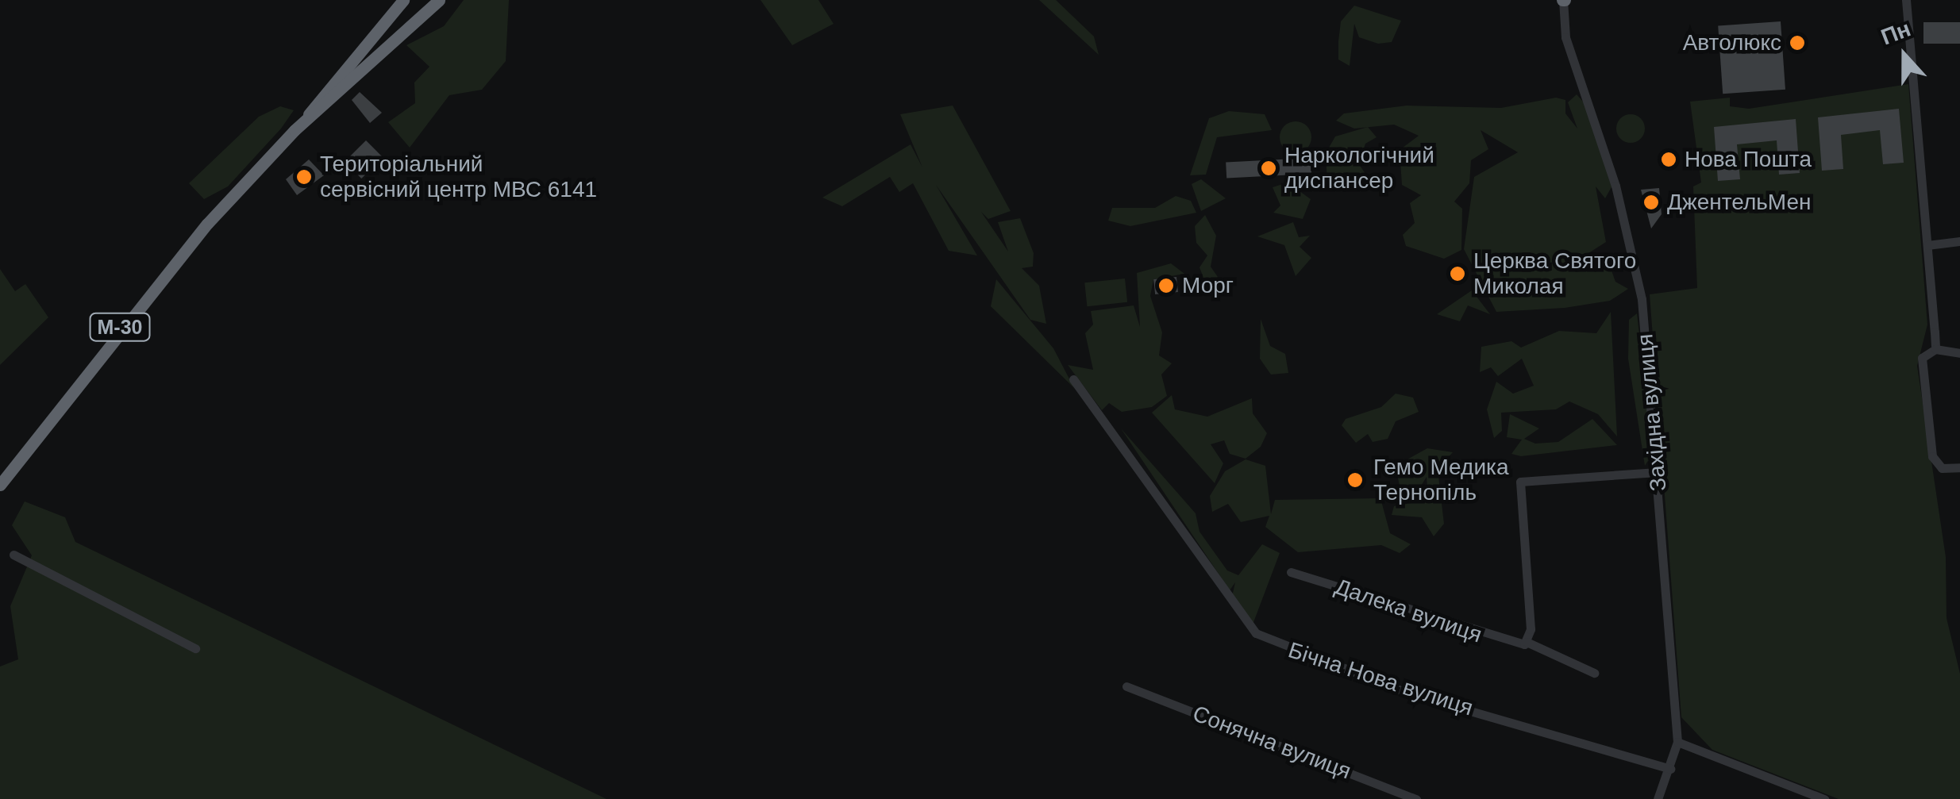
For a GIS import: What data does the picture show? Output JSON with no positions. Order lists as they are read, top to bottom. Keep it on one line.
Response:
{"streets":{"highway":["М-30"],"street":["Західна вулиця","Далека вулиця","Бічна Нова вулиця","Сонячна вулиця"]},"crossings":[["Західна вулиця","Бічна Нова вулиця"]],"places":["Автолюкс","Нова Пошта","Наркологічний диспансер","Територіальний сервісний центр МВС 6141","ДжентельМен","Церква Святого Миколая","Морг","Гемо Медика Тернопіль"],"north":"top"}
